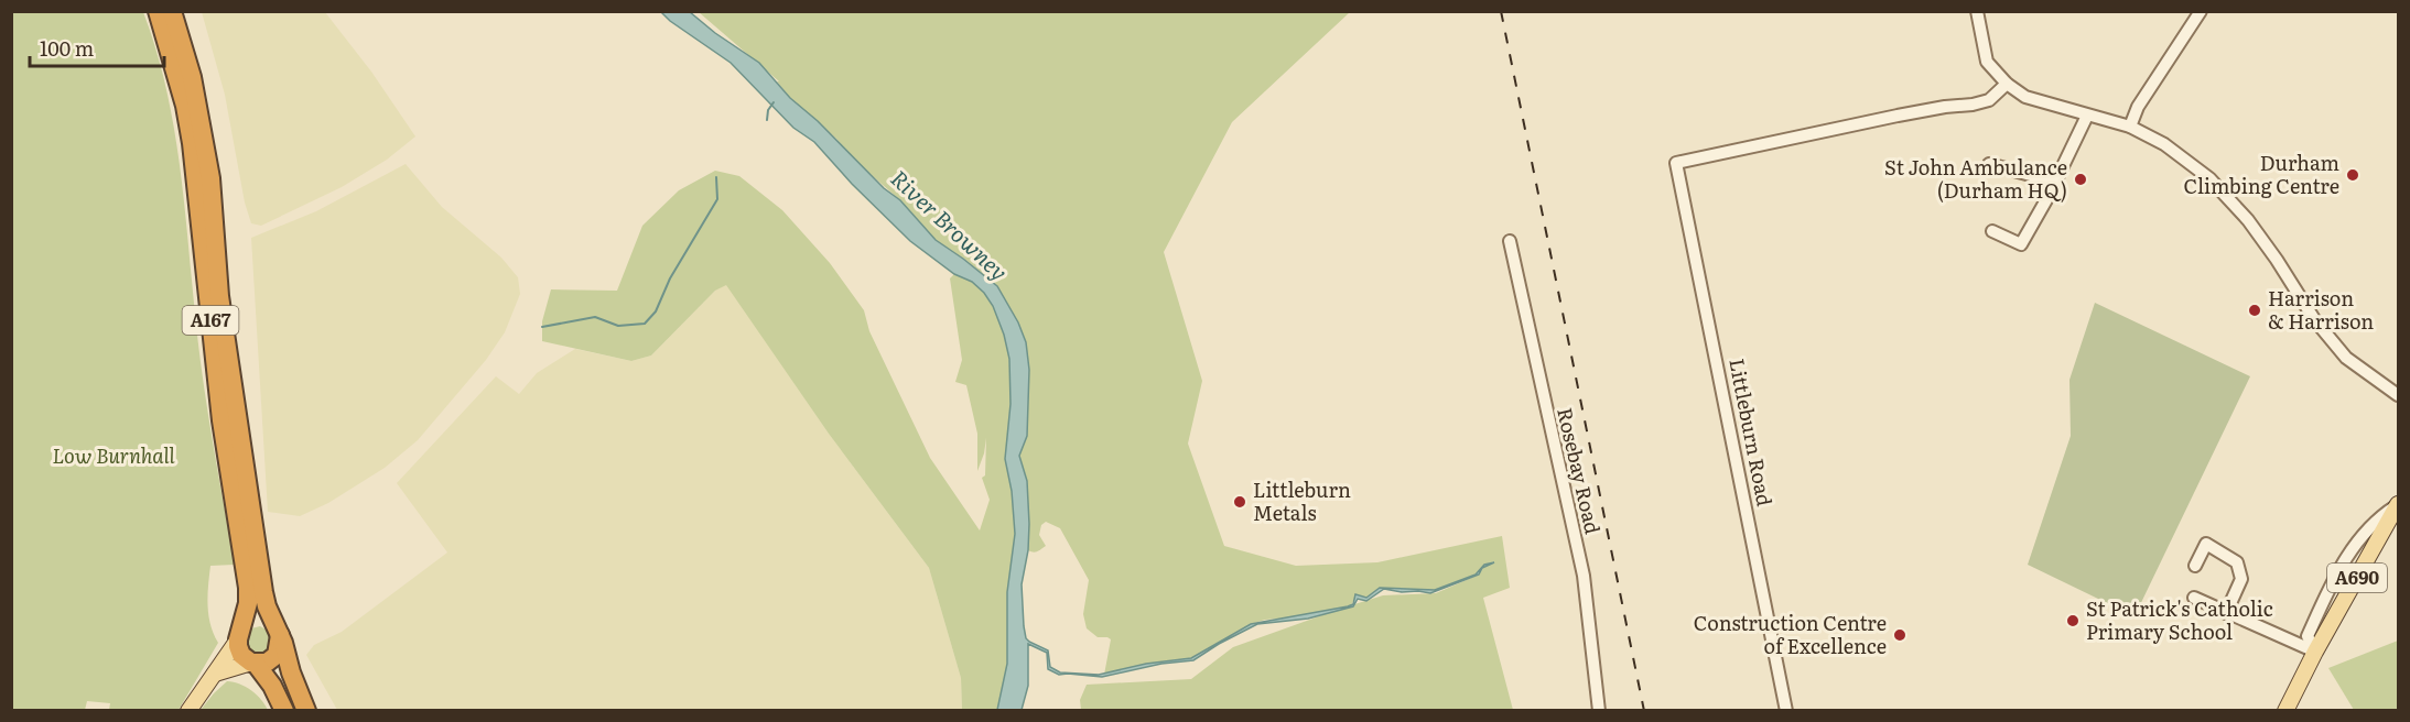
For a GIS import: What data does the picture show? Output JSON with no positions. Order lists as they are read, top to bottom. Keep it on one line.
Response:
{"streets":{"highway":["A167"],"main road":["A690"],"street":["Littleburn Road","Rosebay Road"]},"water":["River Browney"],"parks":["Low Burnhall"],"places":["Durham Climbing Centre","St John Ambulance (Durham HQ)","Harrison & Harrison","Littleburn Metals","St Patrick's Catholic Primary School","Construction Centre of Excellence"],"scale_bar":"100 m"}
